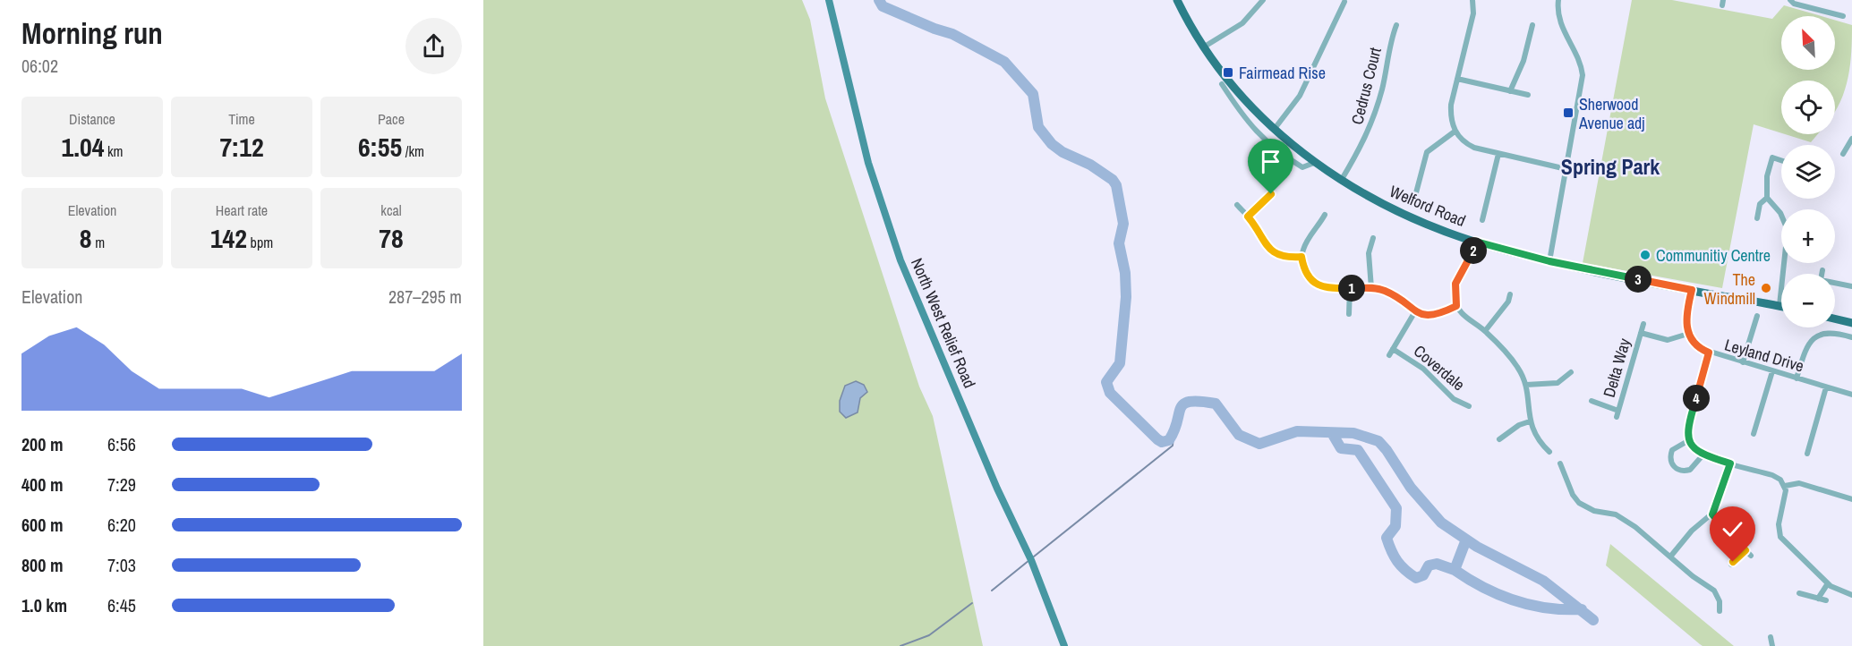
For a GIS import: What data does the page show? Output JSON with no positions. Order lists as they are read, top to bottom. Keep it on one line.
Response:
{"streets":{"main road":["Welford Road"],"street":["Cedrus Court","North West Relief Road","Leyland Drive","Coverdale","Delta Way"]},"crossings":[["Cedrus Court","Welford Road"],["Leyland Drive","Delta Way"]],"districts":["Spring Park"],"places":{"transit":["Fairmead Rise","Sherwood Avenue adj"],"other":["Communitiy Centre","The Windmill"]},"north":"top left","page":{"heading":["Morning run","06:02"],"map_buttons":["+","−"],"stats":[["Distance","1.04 km"],["Time","7:12"],["Pace","6:55 /km"],["Elevation","8 m"],["Heart rate","142 bpm"],["kcal","78"]],"pins":["2","3","1","4"],"chart":["Elevation","287–295 m"],"list":[{"name":"200 m","note":"6:56"},{"name":"400 m","note":"7:29"},{"name":"600 m","note":"6:20"},{"name":"800 m","note":"7:03"},{"name":"1.0 km","note":"6:45"}]}}
